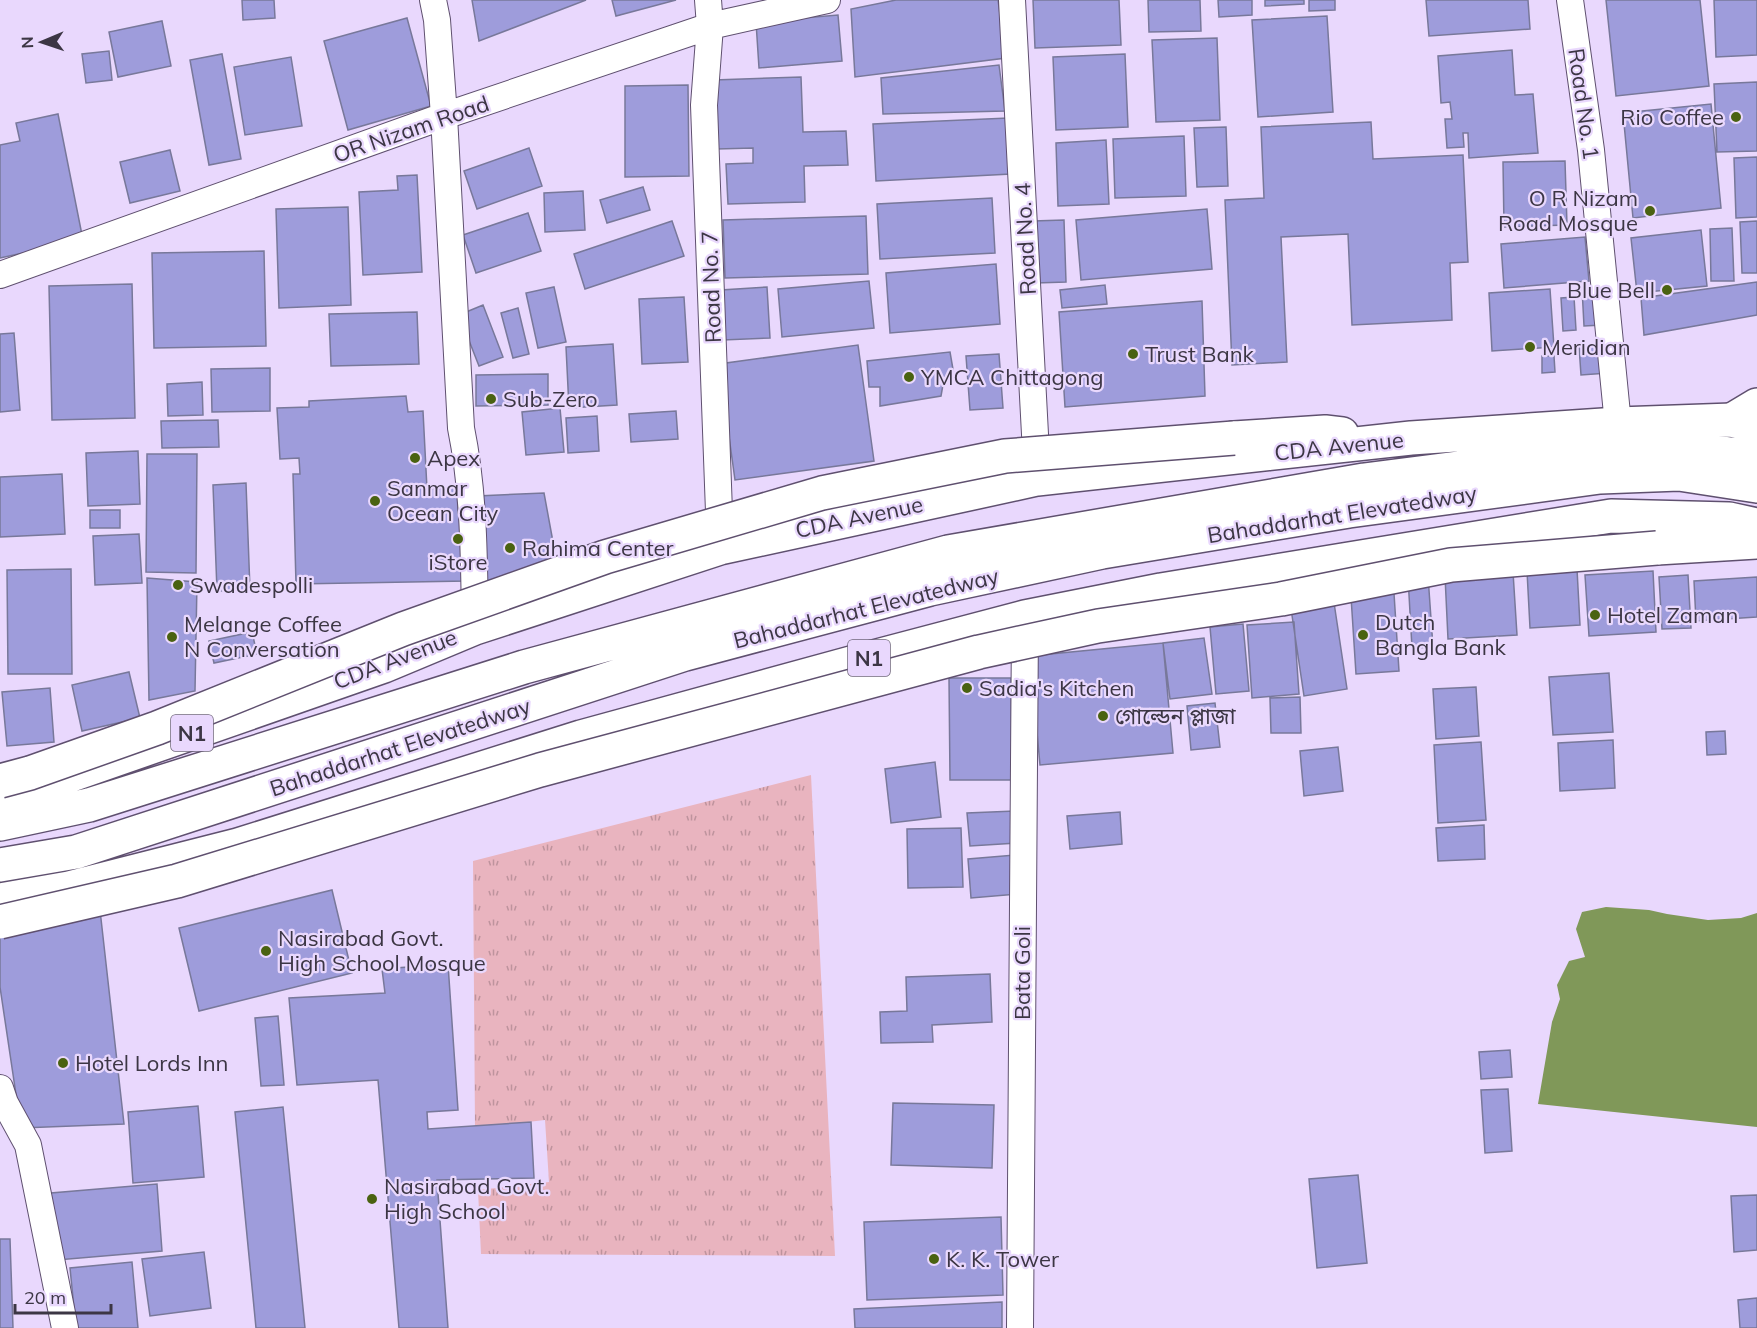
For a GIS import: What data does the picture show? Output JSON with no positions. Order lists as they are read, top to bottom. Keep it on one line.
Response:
{"streets":{"main road":["CDA Avenue","Bahaddarhat Elevatedway","N1"],"street":["Road No. 1","OR Nizam Road","Road No. 4","Road No. 7","Bata Goli"]},"crossings":[["Road No. 1","CDA Avenue"],["OR Nizam Road","Road No. 7"],["Road No. 4","CDA Avenue"],["Road No. 7","CDA Avenue"],["CDA Avenue","Bahaddarhat Elevatedway"],["N1","Bata Goli"]],"places":["Rio Coffee","O R Nizam Road Mosque","Blue Bell","Meridian","Trust Bank","YMCA Chittagong","Sub-Zero","Apex","Sanmar Ocean City","iStore","Rahima Center","Swadespolli","Hotel Zaman","Dutch Bangla Bank","Melange Coffee N Conversation","Sadia's Kitchen","গোল্ডেন প্লাজা","Nasirabad Govt. High School Mosque","Hotel Lords Inn","Nasirabad Govt. High School","K. K. Tower"],"scale_bar":"20 m","north":"left"}
